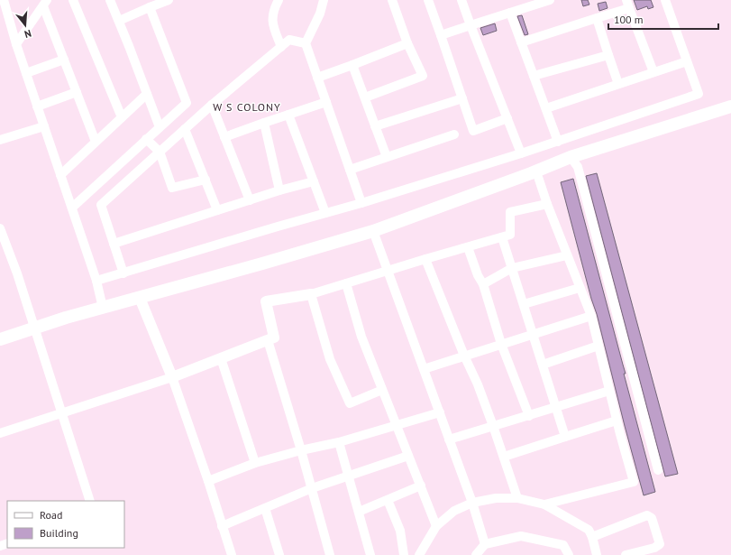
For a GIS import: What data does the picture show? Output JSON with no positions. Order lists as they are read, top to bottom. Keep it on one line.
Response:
{"districts":["W S COLONY"],"legend":["Road","Building"],"scale_bar":"100 m","north":"bottom"}
